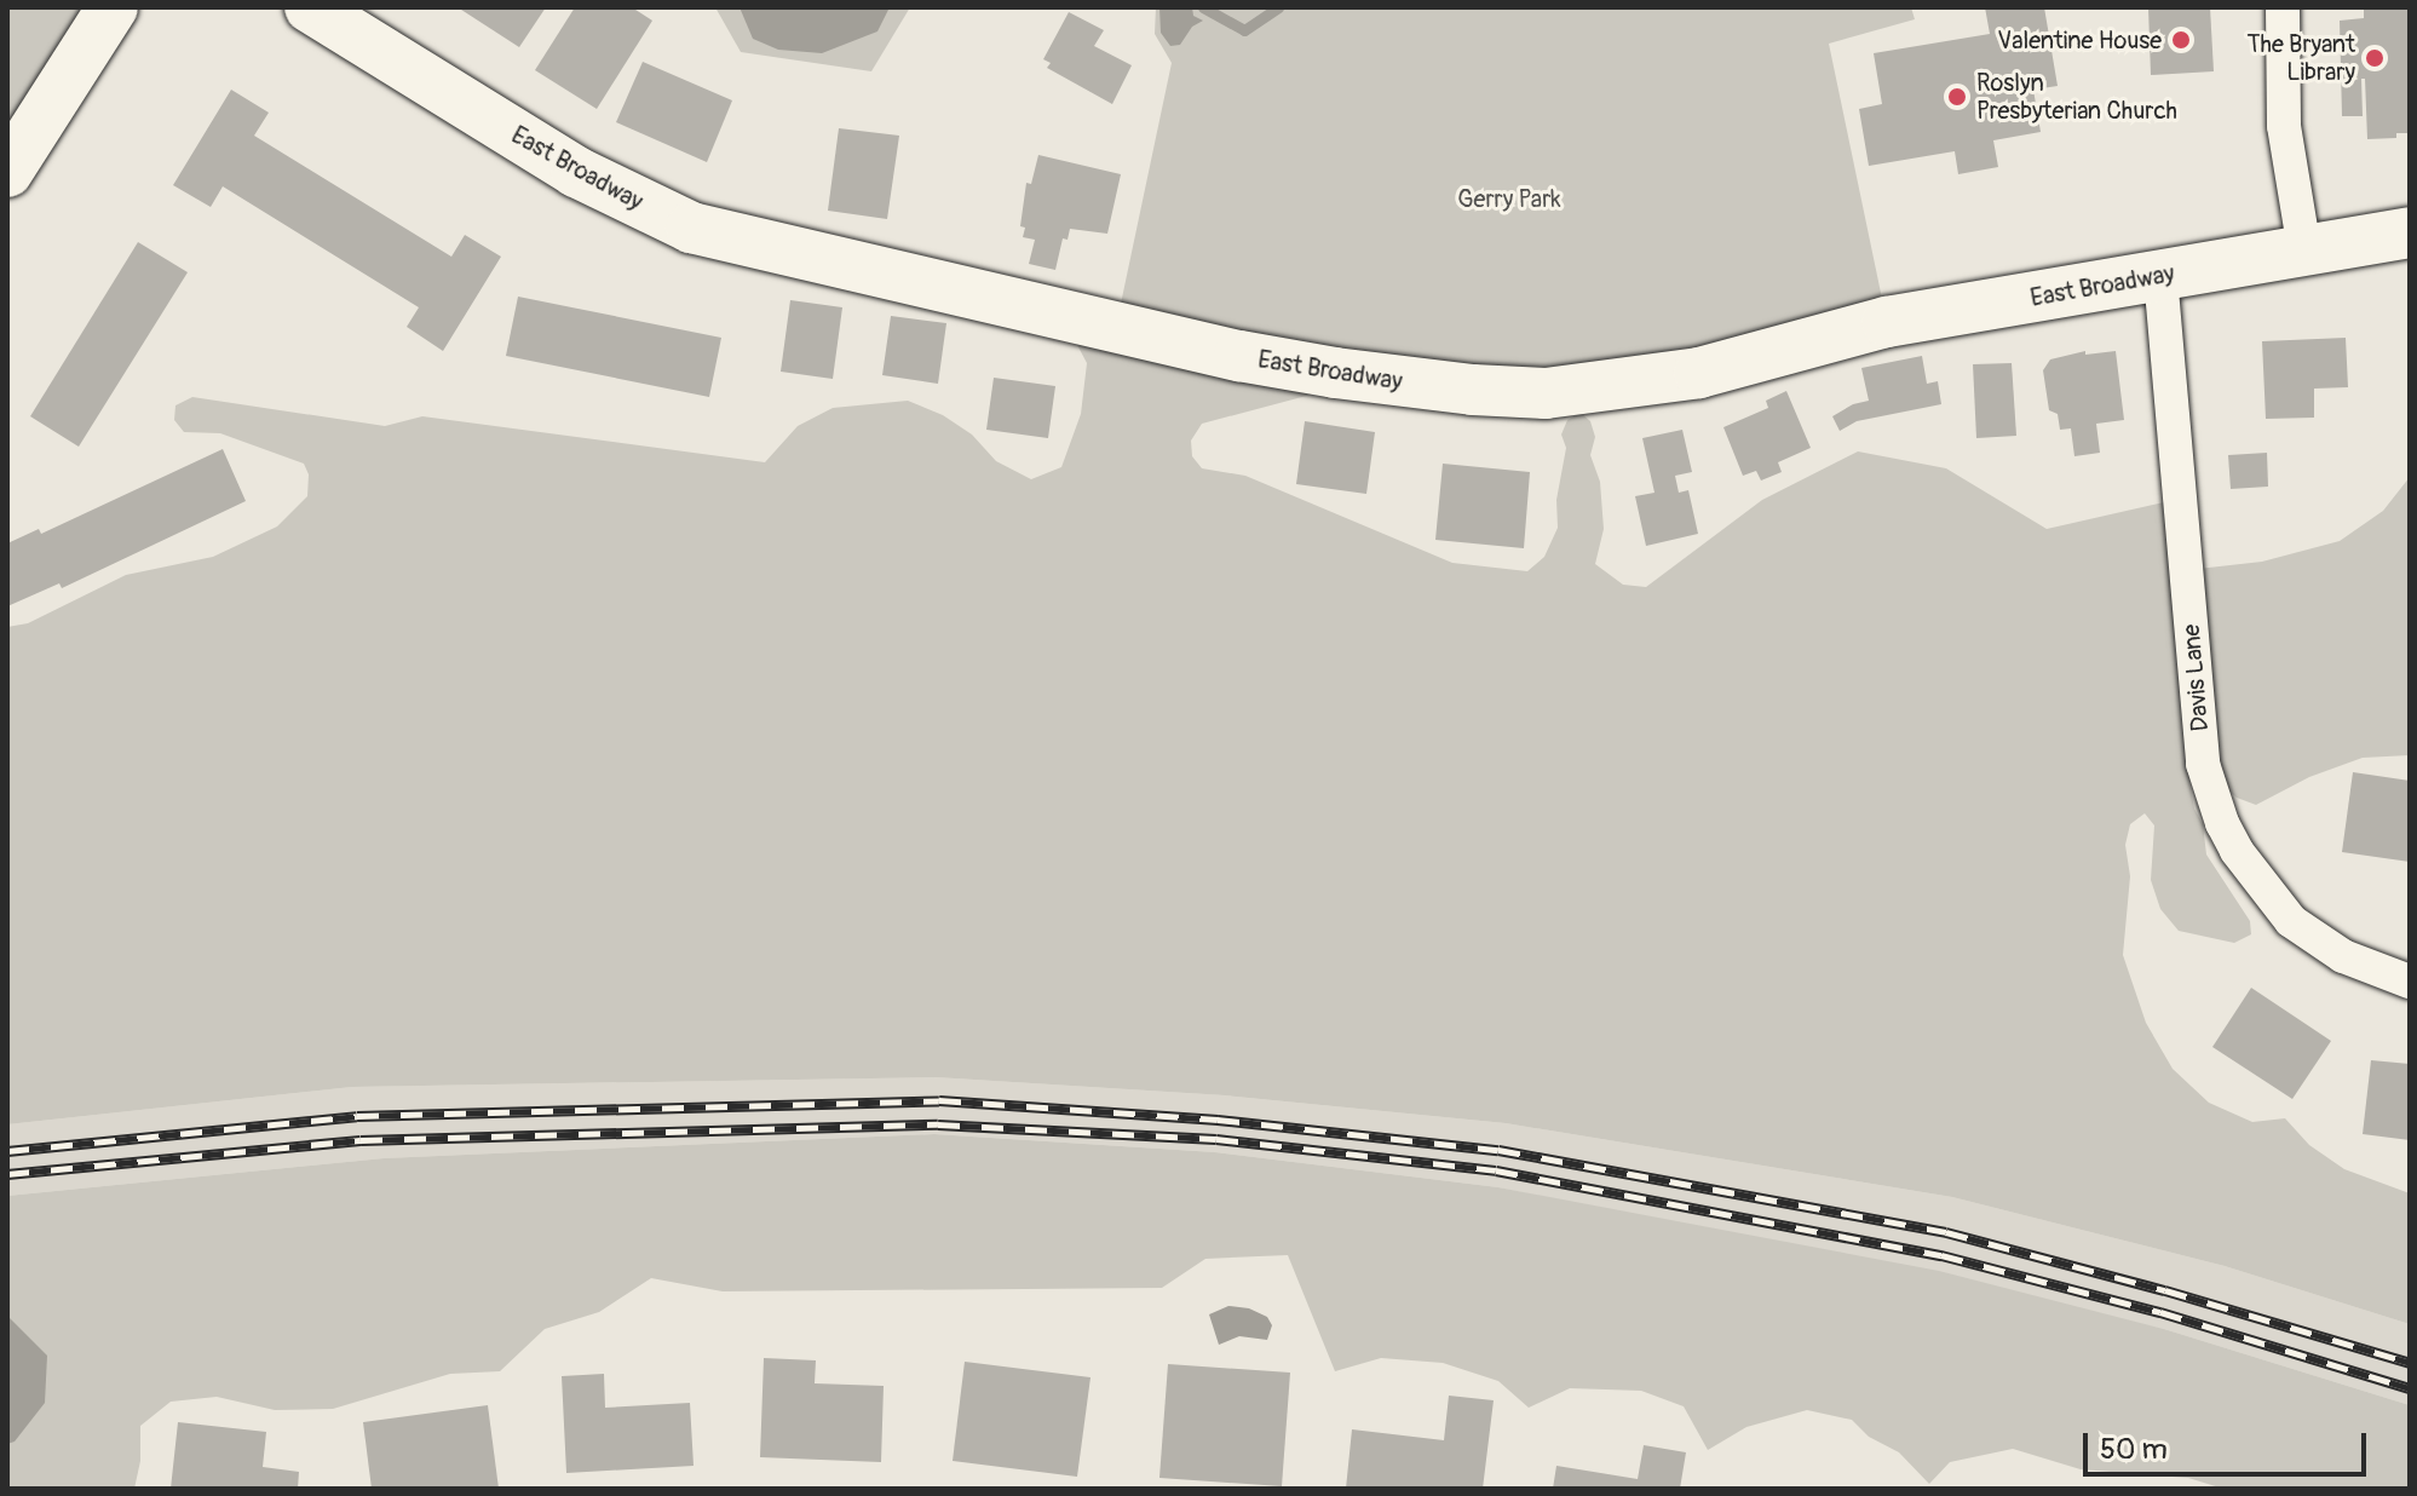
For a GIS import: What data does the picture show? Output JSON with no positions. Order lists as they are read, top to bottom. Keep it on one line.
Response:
{"streets":{"main road":["East Broadway"],"street":["Davis Lane"]},"crossings":[["East Broadway","Davis Lane"]],"parks":["Gerry Park"],"places":["Valentine House","The Bryant Library","Roslyn Presbyterian Church"],"scale_bar":"50 m"}
